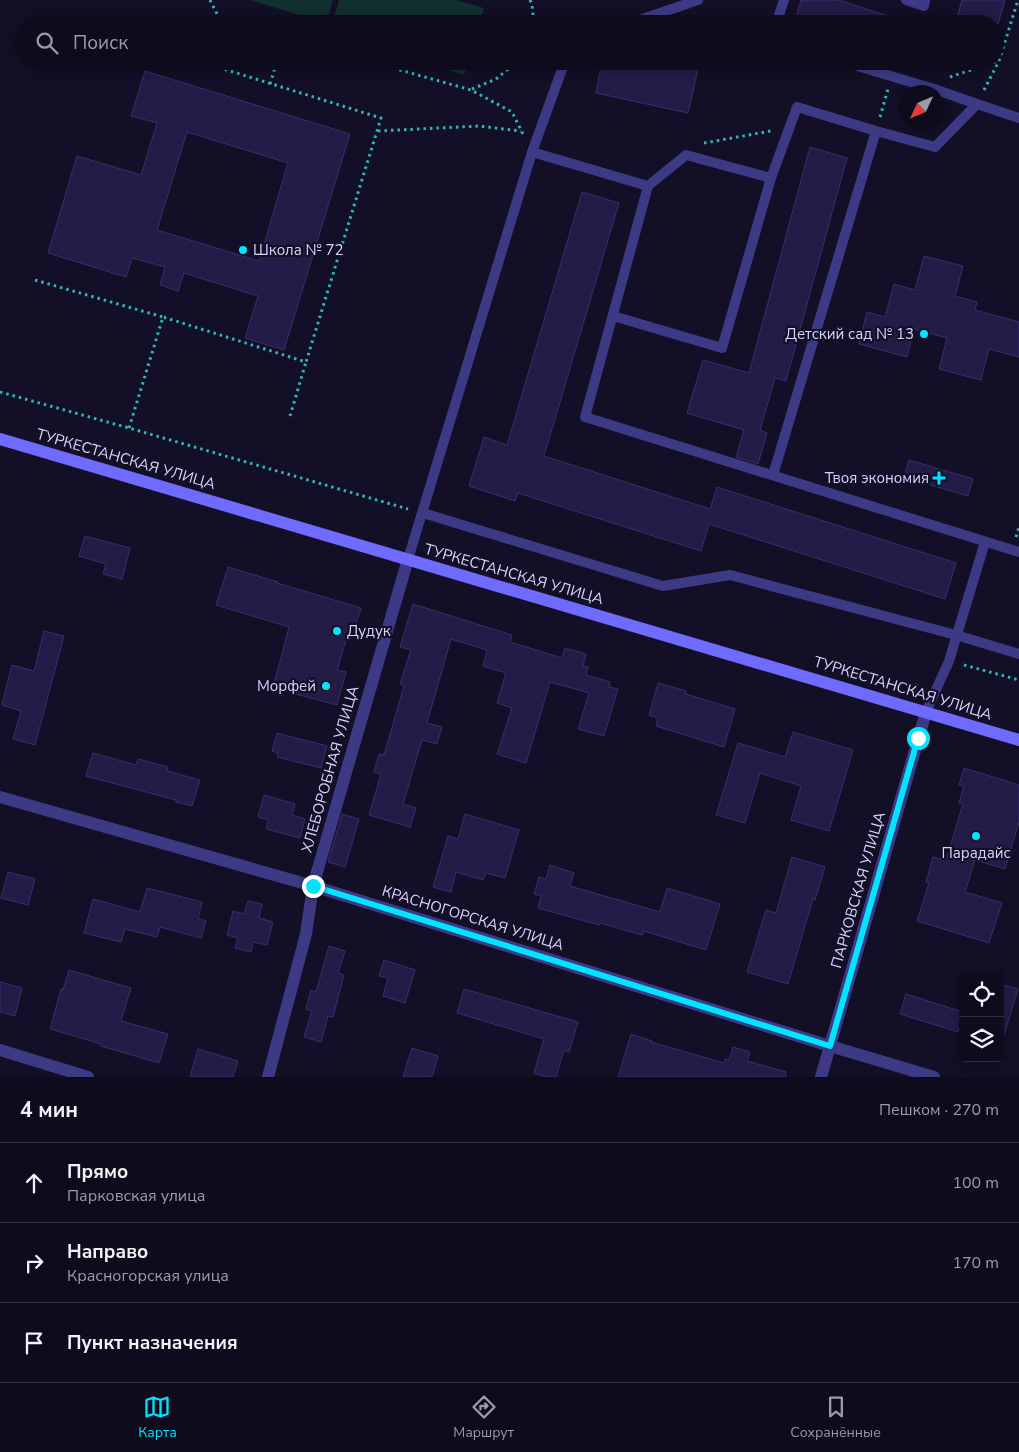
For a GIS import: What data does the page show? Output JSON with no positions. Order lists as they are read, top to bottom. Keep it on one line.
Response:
{"streets":{"main road":["ТУРКЕСТАНСКАЯ УЛИЦА"],"street":["ХЛЕБОРОБНАЯ УЛИЦА","ПАРКОВСКАЯ УЛИЦА","КРАСНОГОРСКАЯ УЛИЦА"]},"crossings":[["ТУРКЕСТАНСКАЯ УЛИЦА","ХЛЕБОРОБНАЯ УЛИЦА"],["ТУРКЕСТАНСКАЯ УЛИЦА","ПАРКОВСКАЯ УЛИЦА"],["ХЛЕБОРОБНАЯ УЛИЦА","КРАСНОГОРСКАЯ УЛИЦА"],["ПАРКОВСКАЯ УЛИЦА","КРАСНОГОРСКАЯ УЛИЦА"]],"places":{"other":["Школа № 72","Детский сад № 13","Дудук","Морфей","Парадайс"],"health":["Твоя экономия"]},"north":"bottom left","page":{"search":"Поиск","heading":["4 мин","Пешком · 270 m"],"list":[["Прямо","Парковская улица","100 m"],["Направо","Красногорская улица","170 m"],"Пункт назначения"],"nav":["Карта","Маршрут","Сохранённые"]}}
